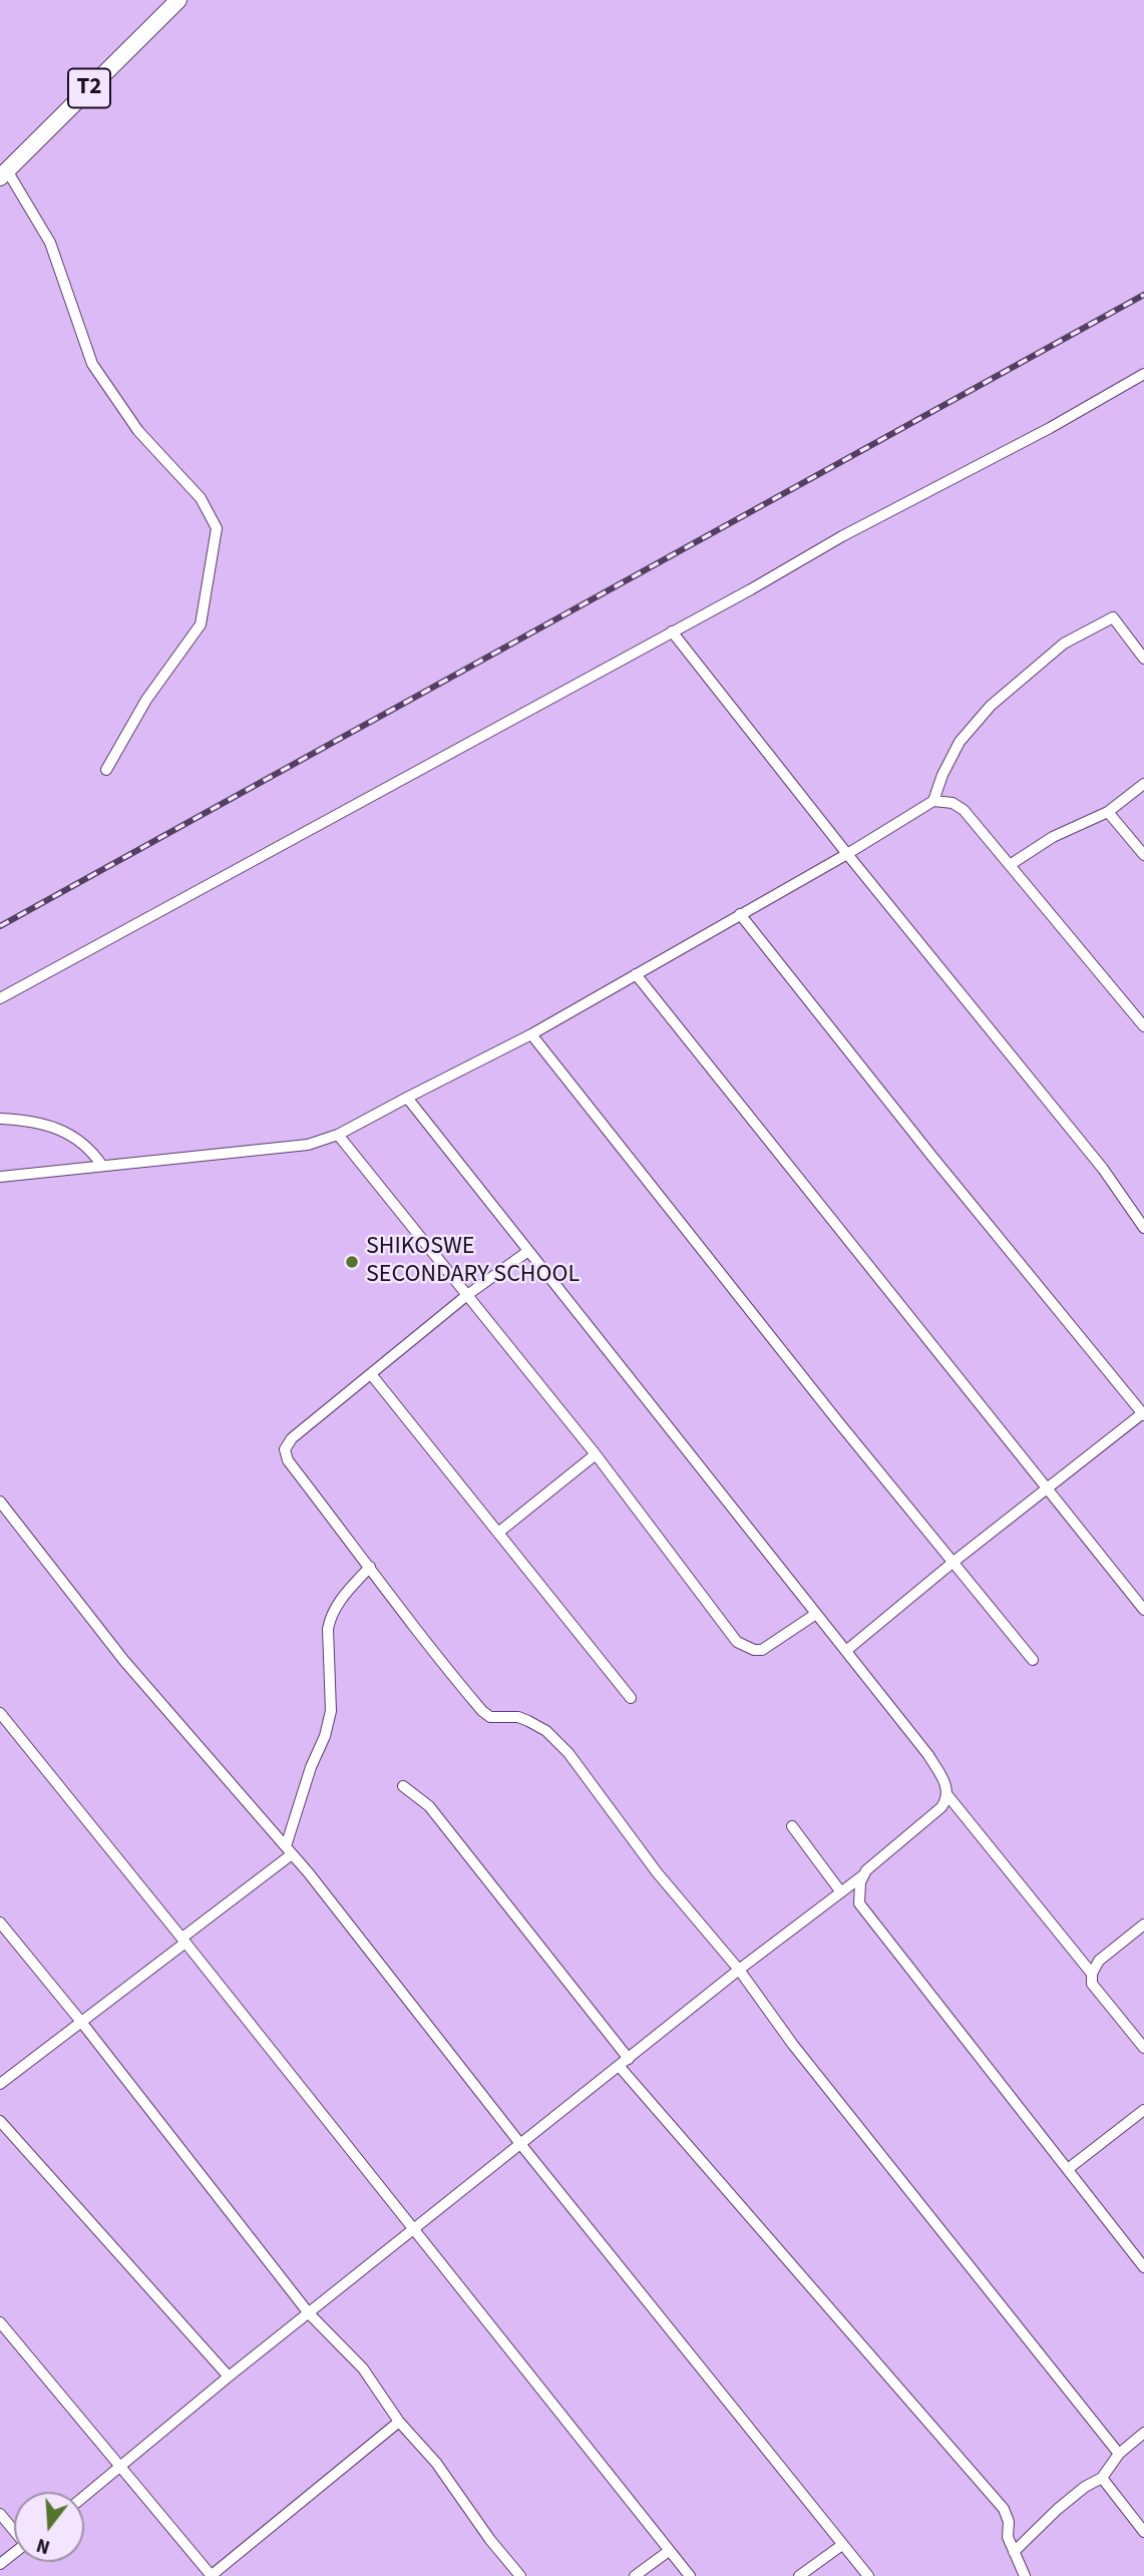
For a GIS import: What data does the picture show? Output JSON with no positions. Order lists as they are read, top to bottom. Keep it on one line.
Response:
{"streets":{"highway":["T2"]},"places":["SHIKOSWE SECONDARY SCHOOL"],"north":"bottom"}
